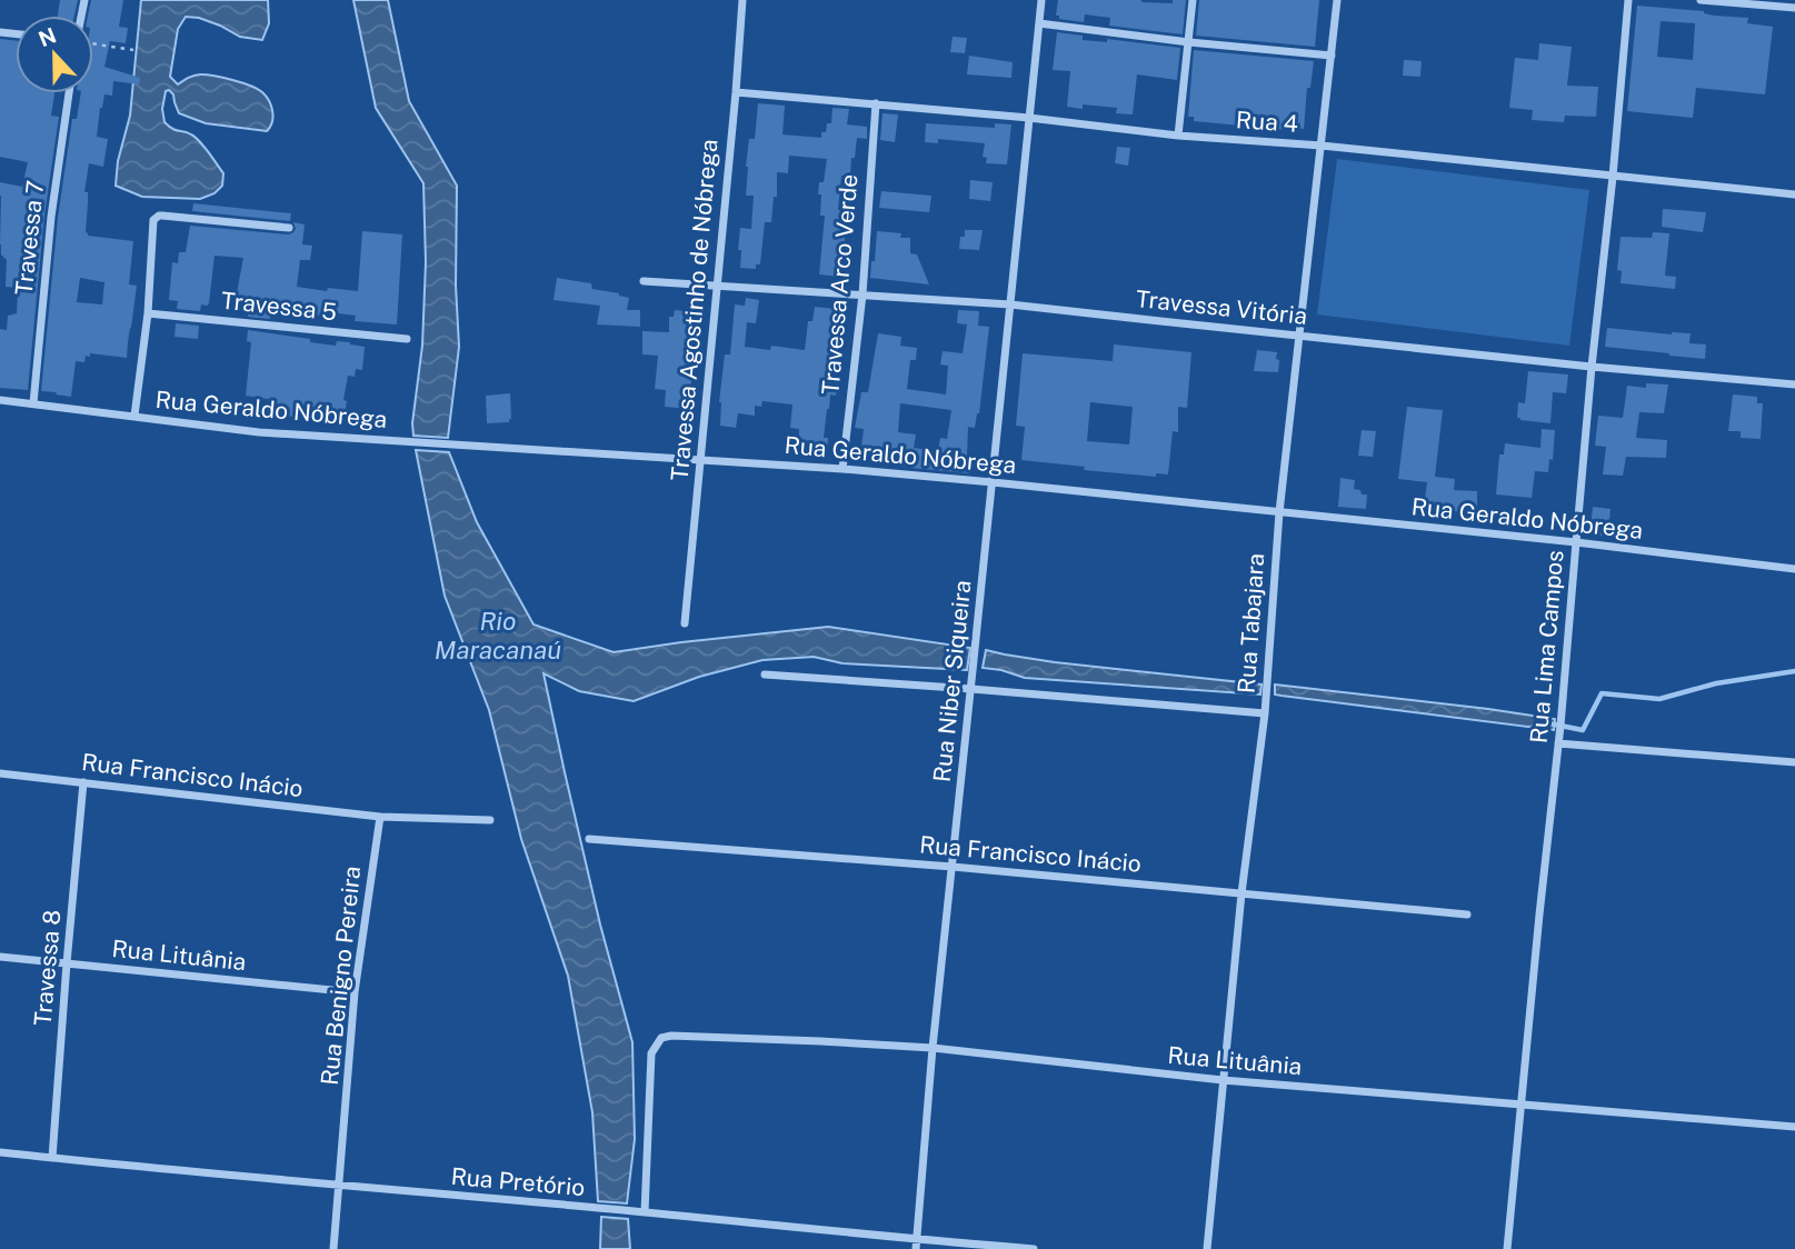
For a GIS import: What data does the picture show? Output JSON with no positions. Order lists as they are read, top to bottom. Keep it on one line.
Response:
{"streets":{"street":["Rua 4","Travessa 7","Travessa Arco Verde","Travessa 5","Travessa Vitória","Travessa Agostinho de Nóbrega","Rua Geraldo Nóbrega","Rua Tabajara","Rua Lima Campos","Rua Niber Siqueira","Rua Francisco Inácio","Rua Lituânia","Travessa 8","Rua Benigno Pereira","Rua Pretório"]},"crossings":[["Rua 4","Travessa Arco Verde"],["Rua 4","Travessa Agostinho de Nóbrega"],["Rua 4","Rua Tabajara"],["Rua 4","Rua Lima Campos"],["Rua 4","Rua Niber Siqueira"],["Travessa 7","Rua Geraldo Nóbrega"],["Travessa Arco Verde","Travessa Vitória"],["Travessa Arco Verde","Rua Geraldo Nóbrega"],["Travessa Vitória","Travessa Agostinho de Nóbrega"],["Travessa Vitória","Rua Tabajara"],["Travessa Vitória","Rua Lima Campos"],["Travessa Vitória","Rua Niber Siqueira"],["Travessa Agostinho de Nóbrega","Rua Geraldo Nóbrega"],["Rua Geraldo Nóbrega","Rua Tabajara"],["Rua Geraldo Nóbrega","Rua Lima Campos"],["Rua Geraldo Nóbrega","Rua Niber Siqueira"],["Rua Tabajara","Rua Francisco Inácio"],["Rua Tabajara","Rua Lituânia"],["Rua Lima Campos","Rua Lituânia"],["Rua Niber Siqueira","Rua Francisco Inácio"],["Rua Niber Siqueira","Rua Lituânia"],["Rua Niber Siqueira","Rua Pretório"],["Rua Francisco Inácio","Travessa 8"],["Rua Francisco Inácio","Rua Benigno Pereira"],["Rua Lituânia","Travessa 8"],["Rua Lituânia","Rua Benigno Pereira"],["Rua Lituânia","Rua Pretório"],["Travessa 8","Rua Pretório"],["Rua Benigno Pereira","Rua Pretório"]],"water":["Rio Maracanaú"],"north":"top"}
